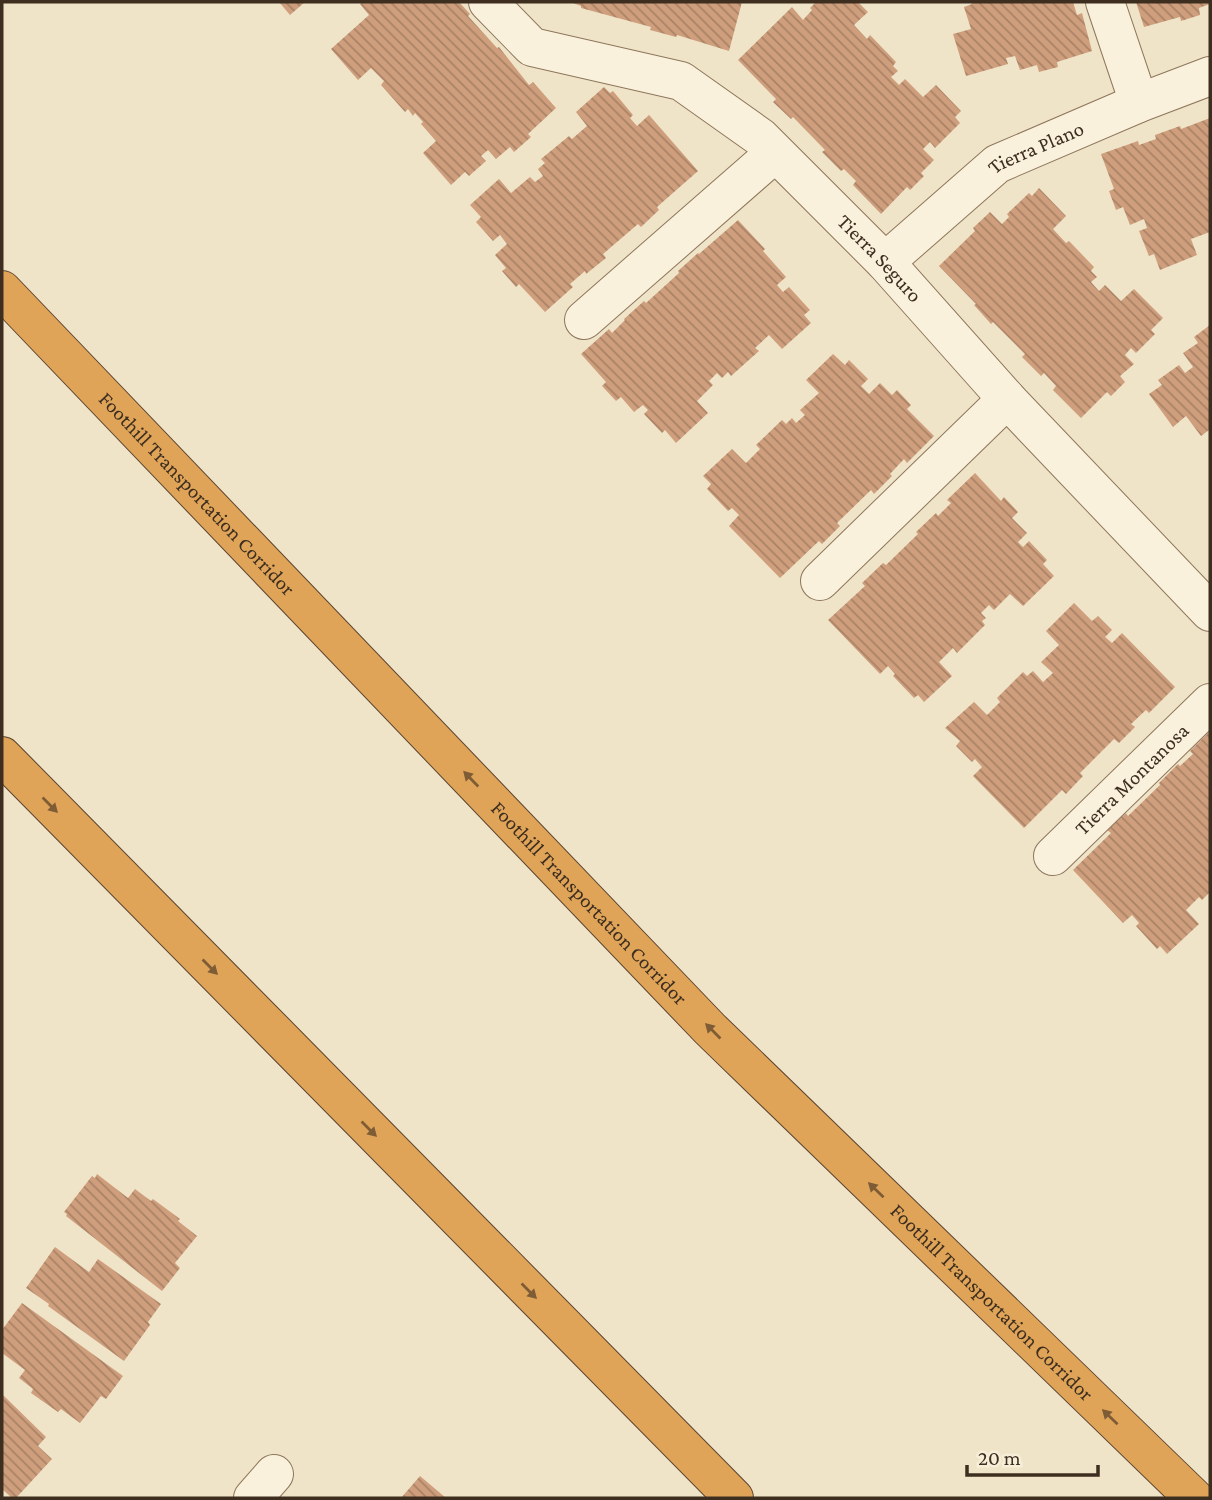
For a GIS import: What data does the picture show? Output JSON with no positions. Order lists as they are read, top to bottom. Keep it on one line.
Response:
{"streets":{"highway":["Foothill Transportation Corridor"],"street":["Tierra Plano","Tierra Seguro","Tierra Montanosa"]},"crossings":[["Tierra Plano","Tierra Seguro"]],"scale_bar":"20 m"}
